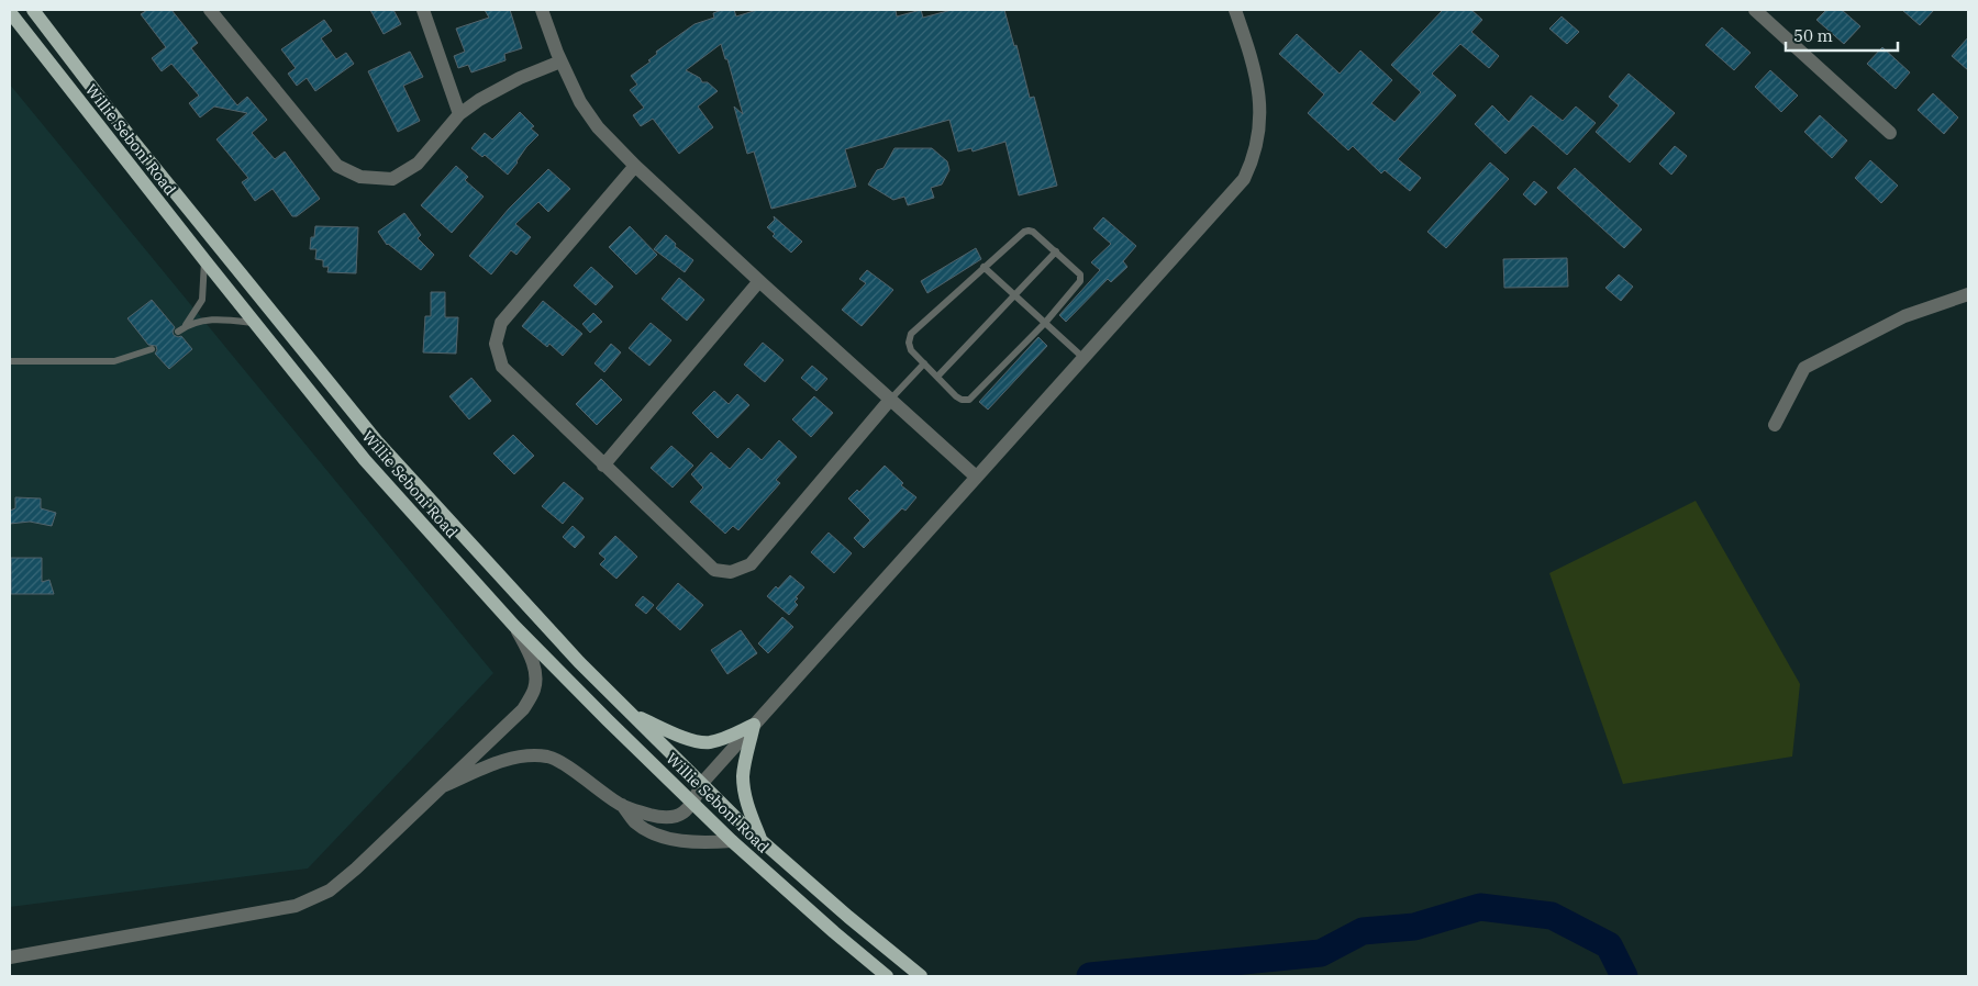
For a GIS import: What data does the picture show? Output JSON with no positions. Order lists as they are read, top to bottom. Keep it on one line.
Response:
{"streets":{"main road":["Willie Seboni Road"]},"scale_bar":"50 m"}
